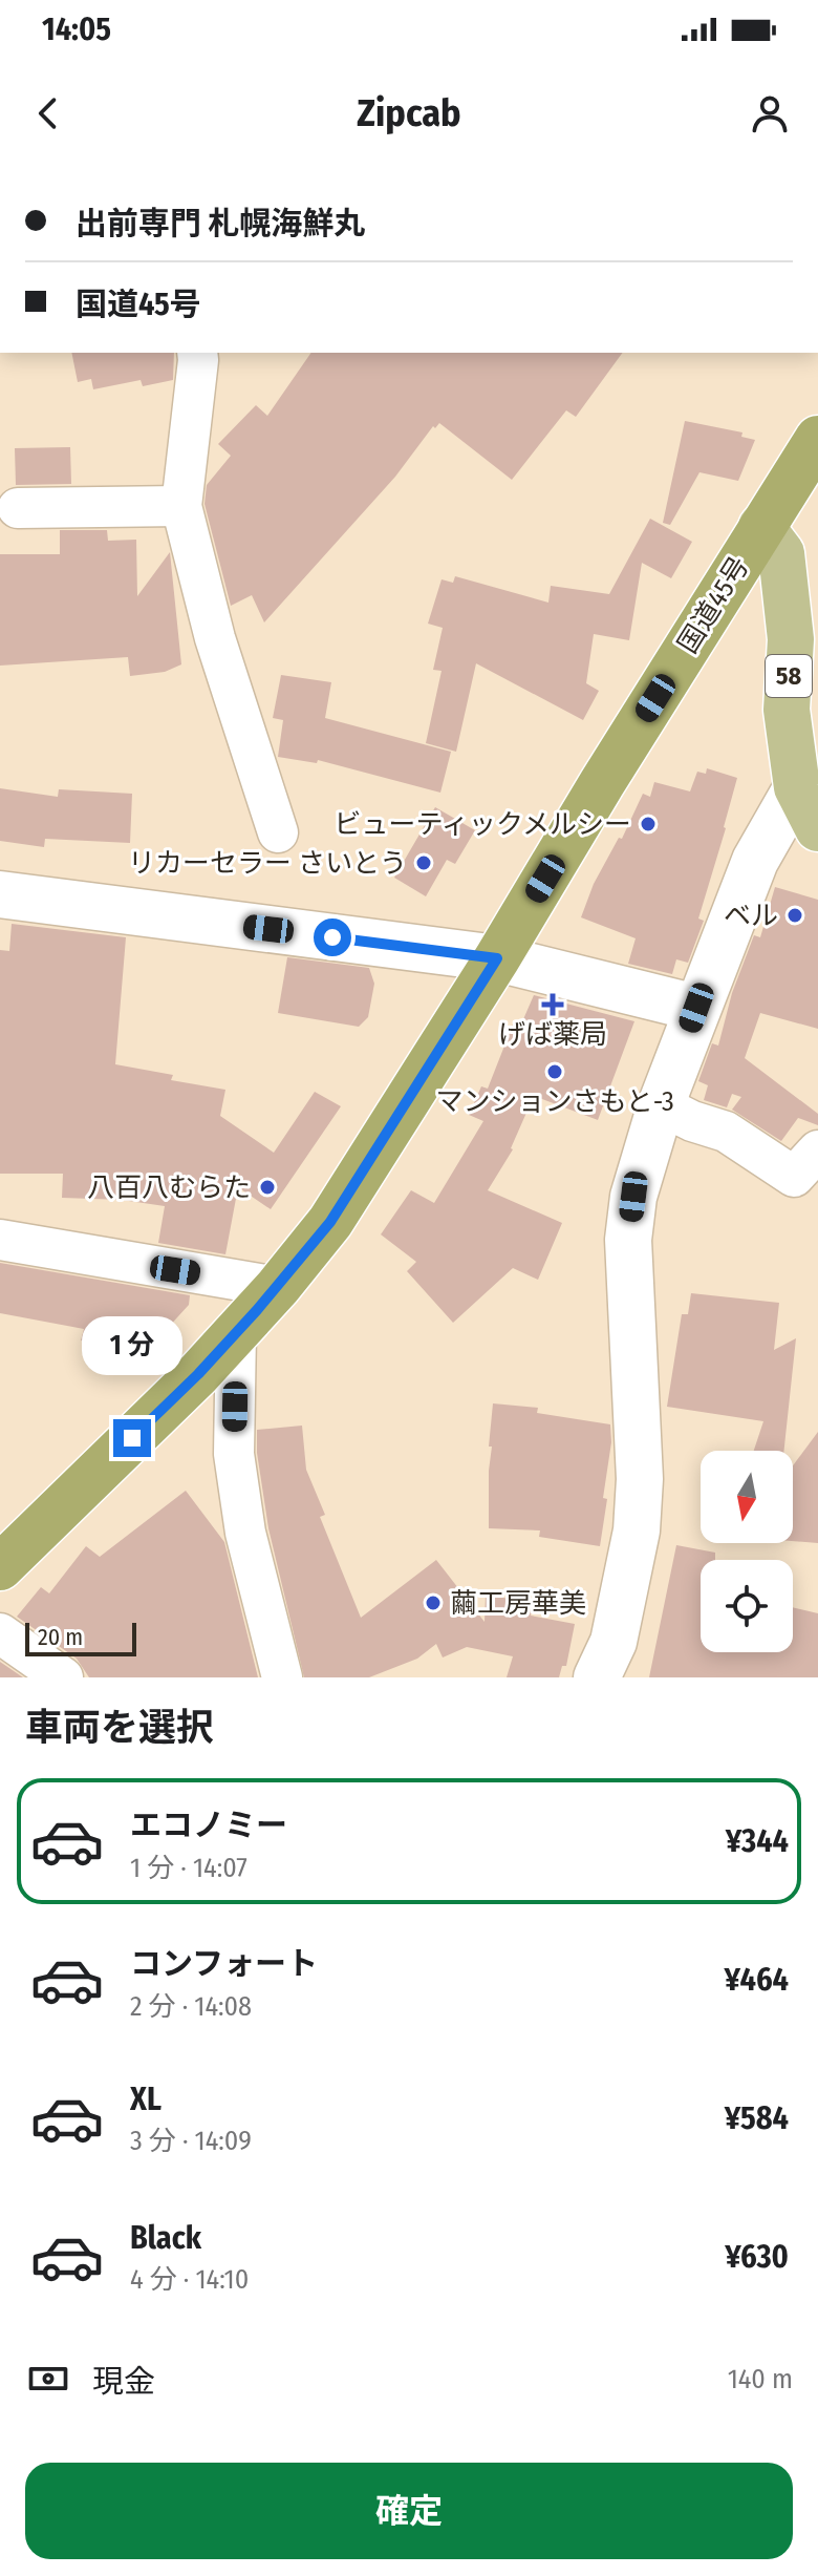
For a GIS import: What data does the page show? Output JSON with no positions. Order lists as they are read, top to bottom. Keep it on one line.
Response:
{"streets":{"highway":["国道45号"],"main road":["58"]},"crossings":[["国道45号","58"]],"places":{"other":["ビューティックメルシー","リカーセラー さいとう","ベル","マンションさもと-3","八百八むらた","繭工房華美"],"health":["げば薬局"]},"scale_bar":"20 m","north":"bottom","page":{"status":"14:05","header":"Zipcab","banner":["出前専門 札幌海鮮丸","国道45号"],"bubble":"1 分","scale":"20 m","heading":"車両を選択","list":[{"name":"エコノミー","note":"1 分 · 14:07","value":"¥344"},{"name":"コンフォート","note":"2 分 · 14:08","value":"¥464"},{"name":"XL","note":"3 分 · 14:09","value":"¥584"},{"name":"Black","note":"4 分 · 14:10","value":"¥630"}],"pay":["現金","140 m"],"buttons":"確定"}}
